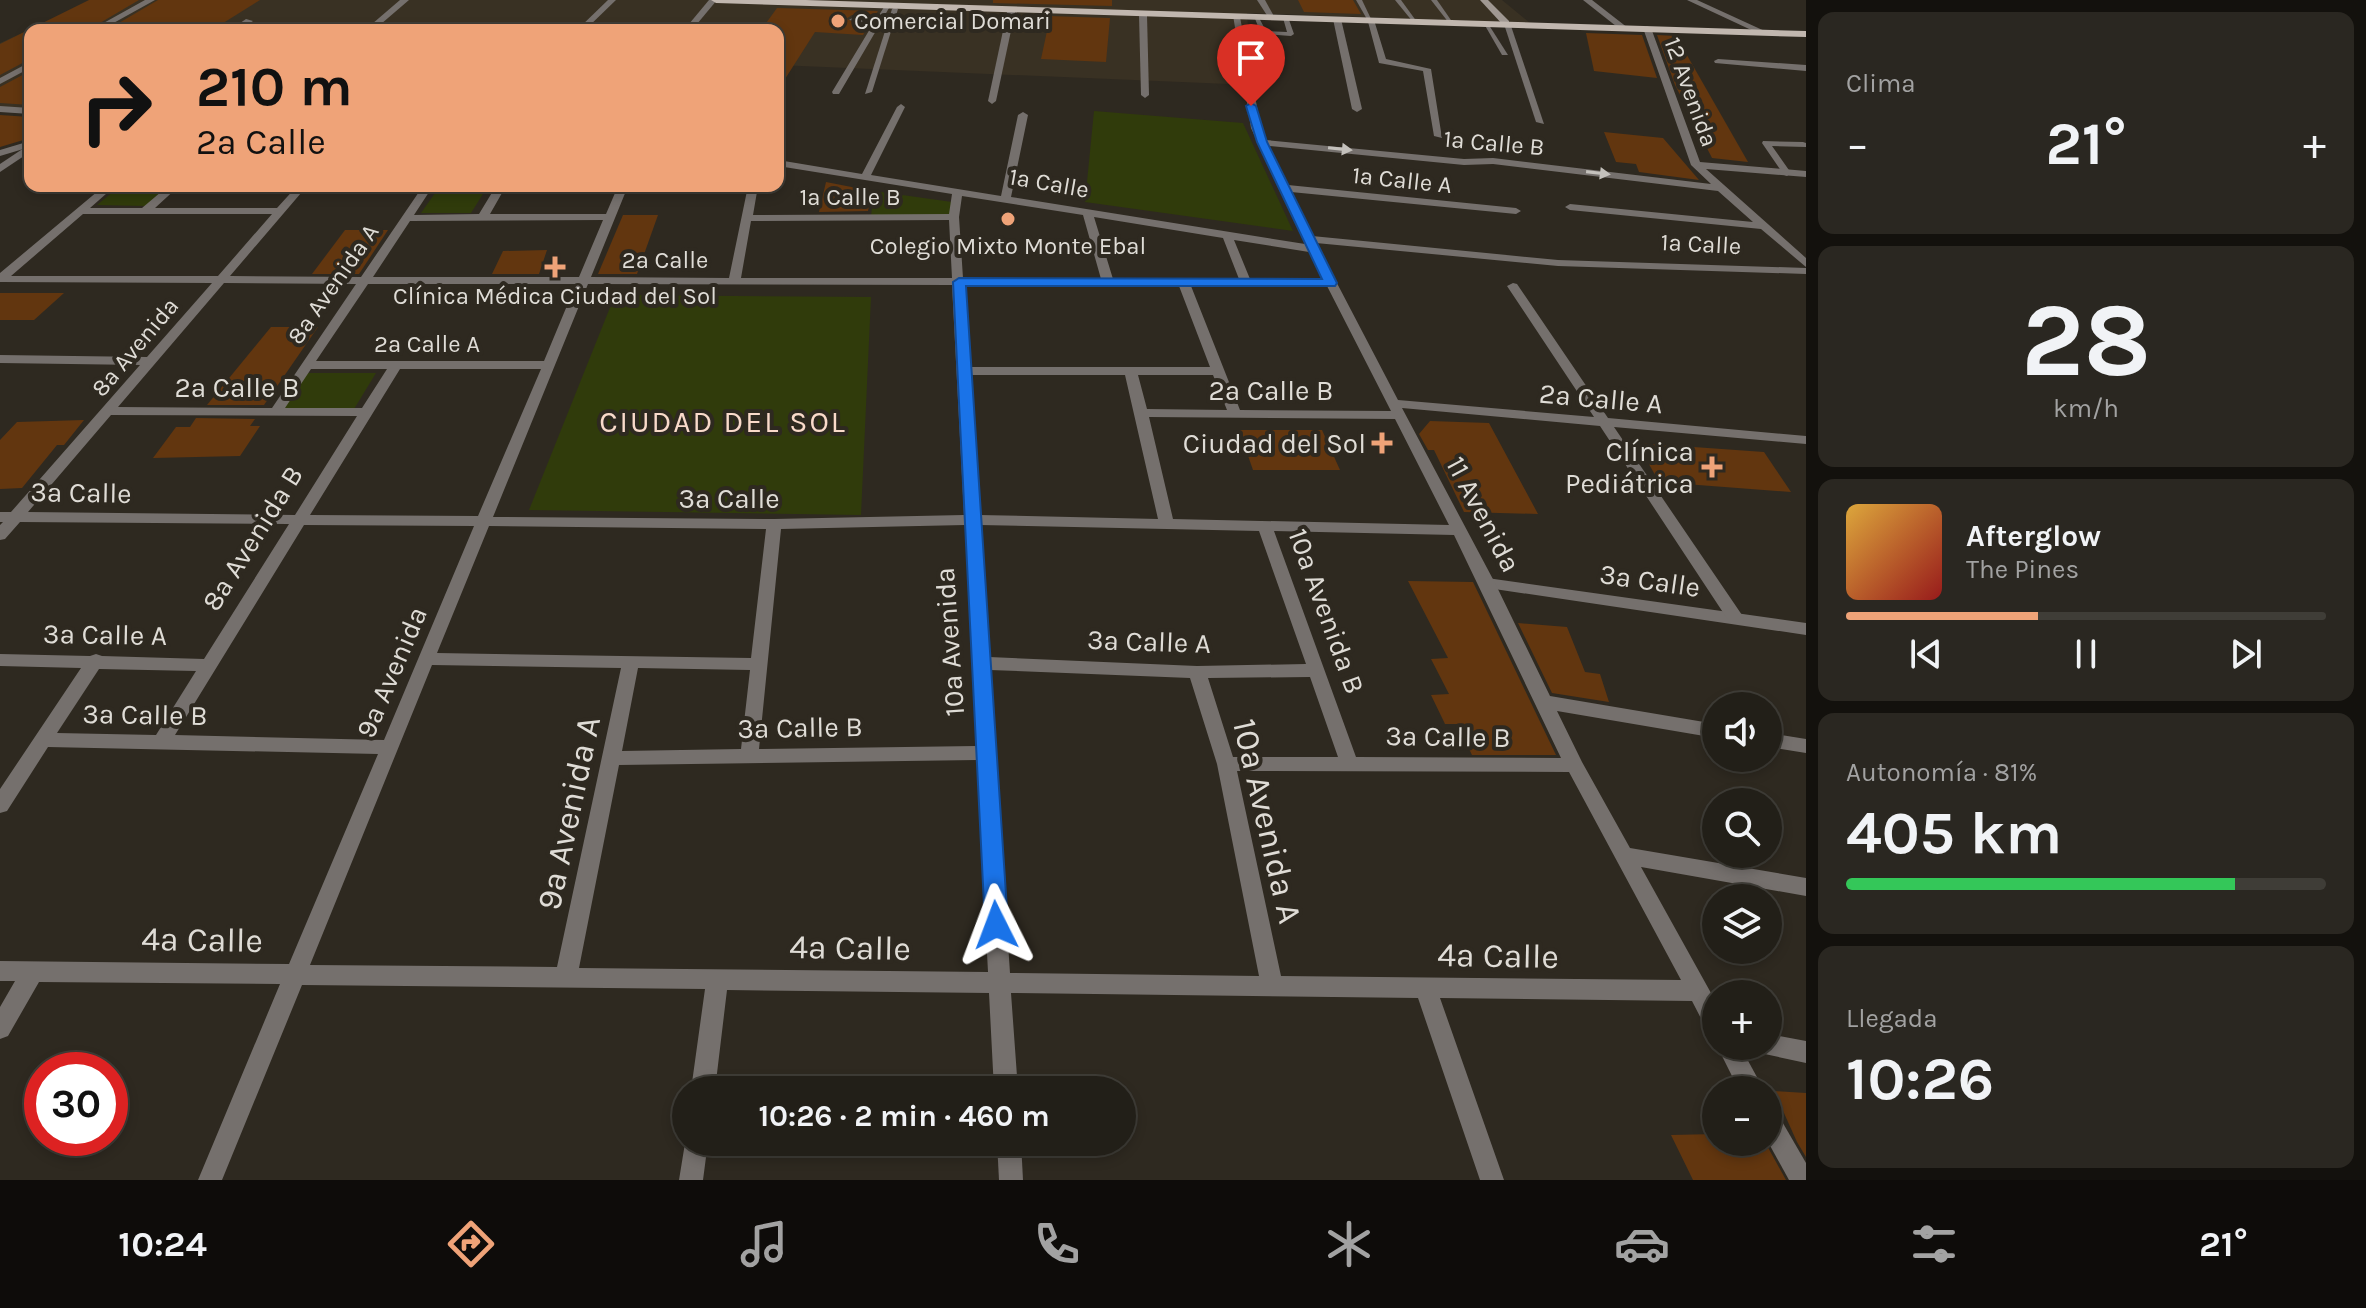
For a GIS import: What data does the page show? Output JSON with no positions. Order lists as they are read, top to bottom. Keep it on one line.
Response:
{"streets":{"street":["12 Avenida","1a Calle B","1a Calle A","1a Calle","2a Calle","8a Avenida A","2a Calle A","8a Avenida","2a Calle B","3a Calle","11 Avenida","8a Avenida B","10a Avenida B","3a Calle A","10a Avenida","9a Avenida","3a Calle B","9a Avenida A","10a Avenida A","4a Calle"]},"crossings":[["12 Avenida","1a Calle B"],["1a Calle B","11 Avenida"],["1a Calle B","10a Avenida"],["1a Calle A","11 Avenida"],["1a Calle","11 Avenida"],["1a Calle","10a Avenida"],["2a Calle","8a Avenida A"],["2a Calle","8a Avenida"],["2a Calle","11 Avenida"],["2a Calle","10a Avenida"],["2a Calle","9a Avenida"],["8a Avenida A","2a Calle A"],["8a Avenida A","2a Calle B"],["2a Calle A","2a Calle B"],["2a Calle A","11 Avenida"],["2a Calle A","8a Avenida B"],["2a Calle A","9a Avenida"],["8a Avenida","2a Calle B"],["8a Avenida","3a Calle"],["2a Calle B","11 Avenida"],["2a Calle B","8a Avenida B"],["3a Calle","11 Avenida"],["3a Calle","8a Avenida B"],["3a Calle","10a Avenida B"],["3a Calle","10a Avenida"],["3a Calle","9a Avenida"],["11 Avenida","3a Calle B"],["11 Avenida","4a Calle"],["8a Avenida B","3a Calle A"],["8a Avenida B","3a Calle B"],["10a Avenida B","3a Calle A"],["10a Avenida B","3a Calle B"],["3a Calle A","10a Avenida"],["3a Calle A","10a Avenida A"],["10a Avenida","3a Calle B"],["10a Avenida","4a Calle"],["9a Avenida","3a Calle B"],["9a Avenida","4a Calle"],["3a Calle B","9a Avenida A"],["3a Calle B","10a Avenida A"],["9a Avenida A","4a Calle"],["10a Avenida A","4a Calle"]],"districts":["CIUDAD DEL SOL"],"places":{"other":["Comercial Domari","Colegio Mixto Monte Ebal"],"health":["Clínica Médica Ciudad del Sol","Ciudad del Sol","Clínica Pediátrica"]},"page":{"tile":["Clima",["28","km/h"],["Autonomía · 81%","405 km"],["Llegada","10:26"]],"turn":["210 m","2a Calle"],"heat":["−","21°","+"],"song":["Afterglow","The Pines"],"map_buttons":["+","−"],"limit":"30","trip":"10:26 · 2 min · 460 m","tabs":["10:24","21°"]}}
